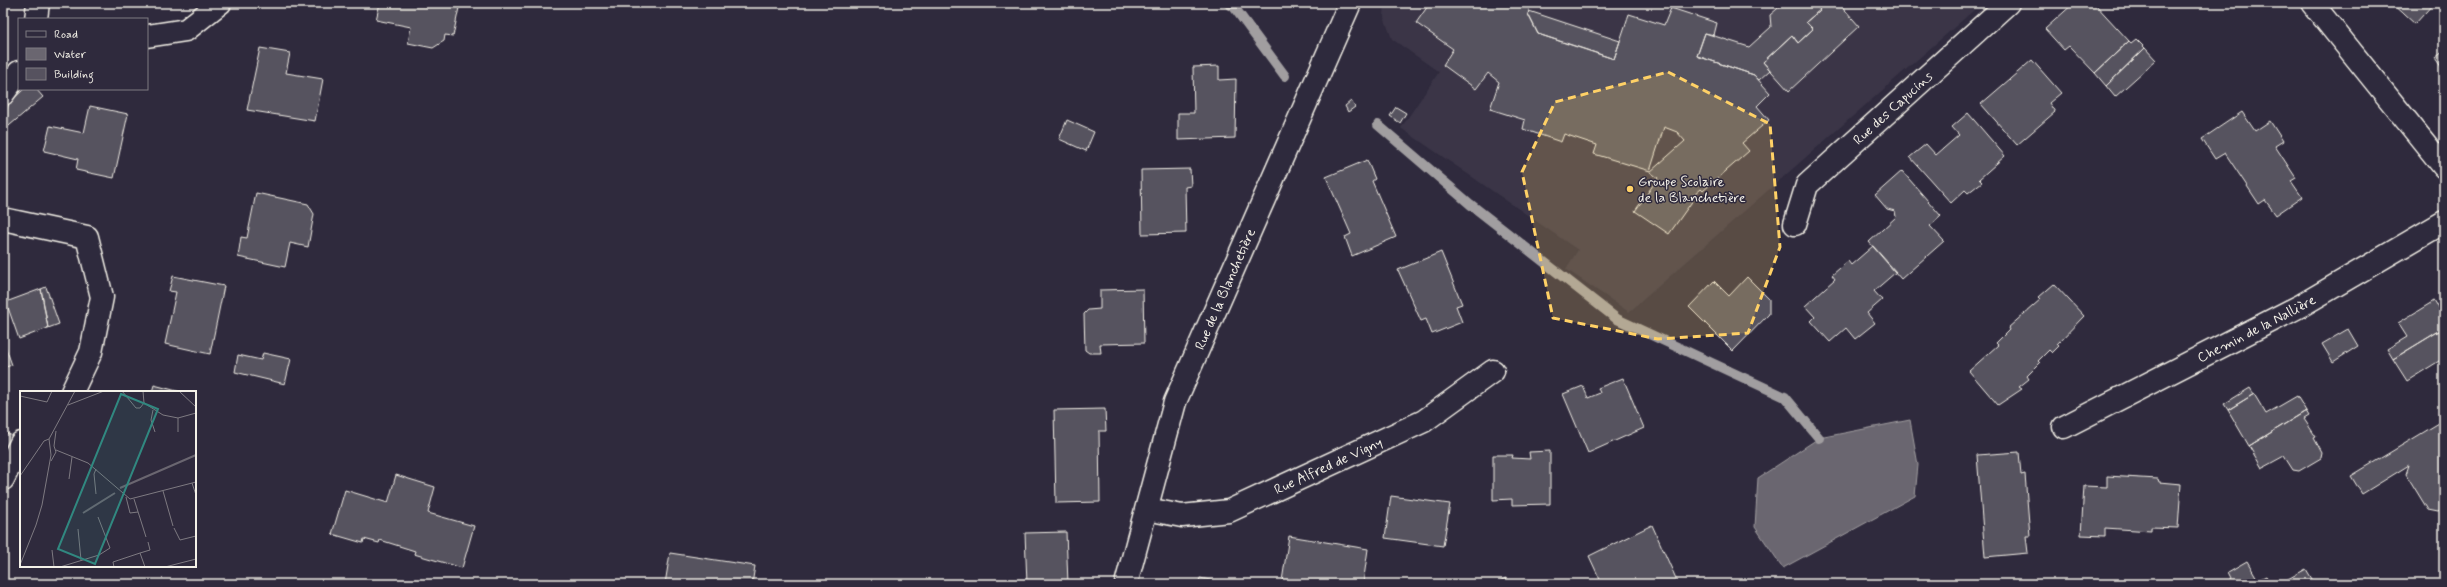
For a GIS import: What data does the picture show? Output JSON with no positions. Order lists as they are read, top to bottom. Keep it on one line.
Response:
{"streets":{"street":["Rue des Capucins","Rue de la Blanchetière","Chemin de la Nallière","Rue Alfred de Vigny"]},"crossings":[["Rue de la Blanchetière","Rue Alfred de Vigny"]],"places":["Groupe Scolaire de la Blanchetière"],"legend":["Road","Water","Building"]}
